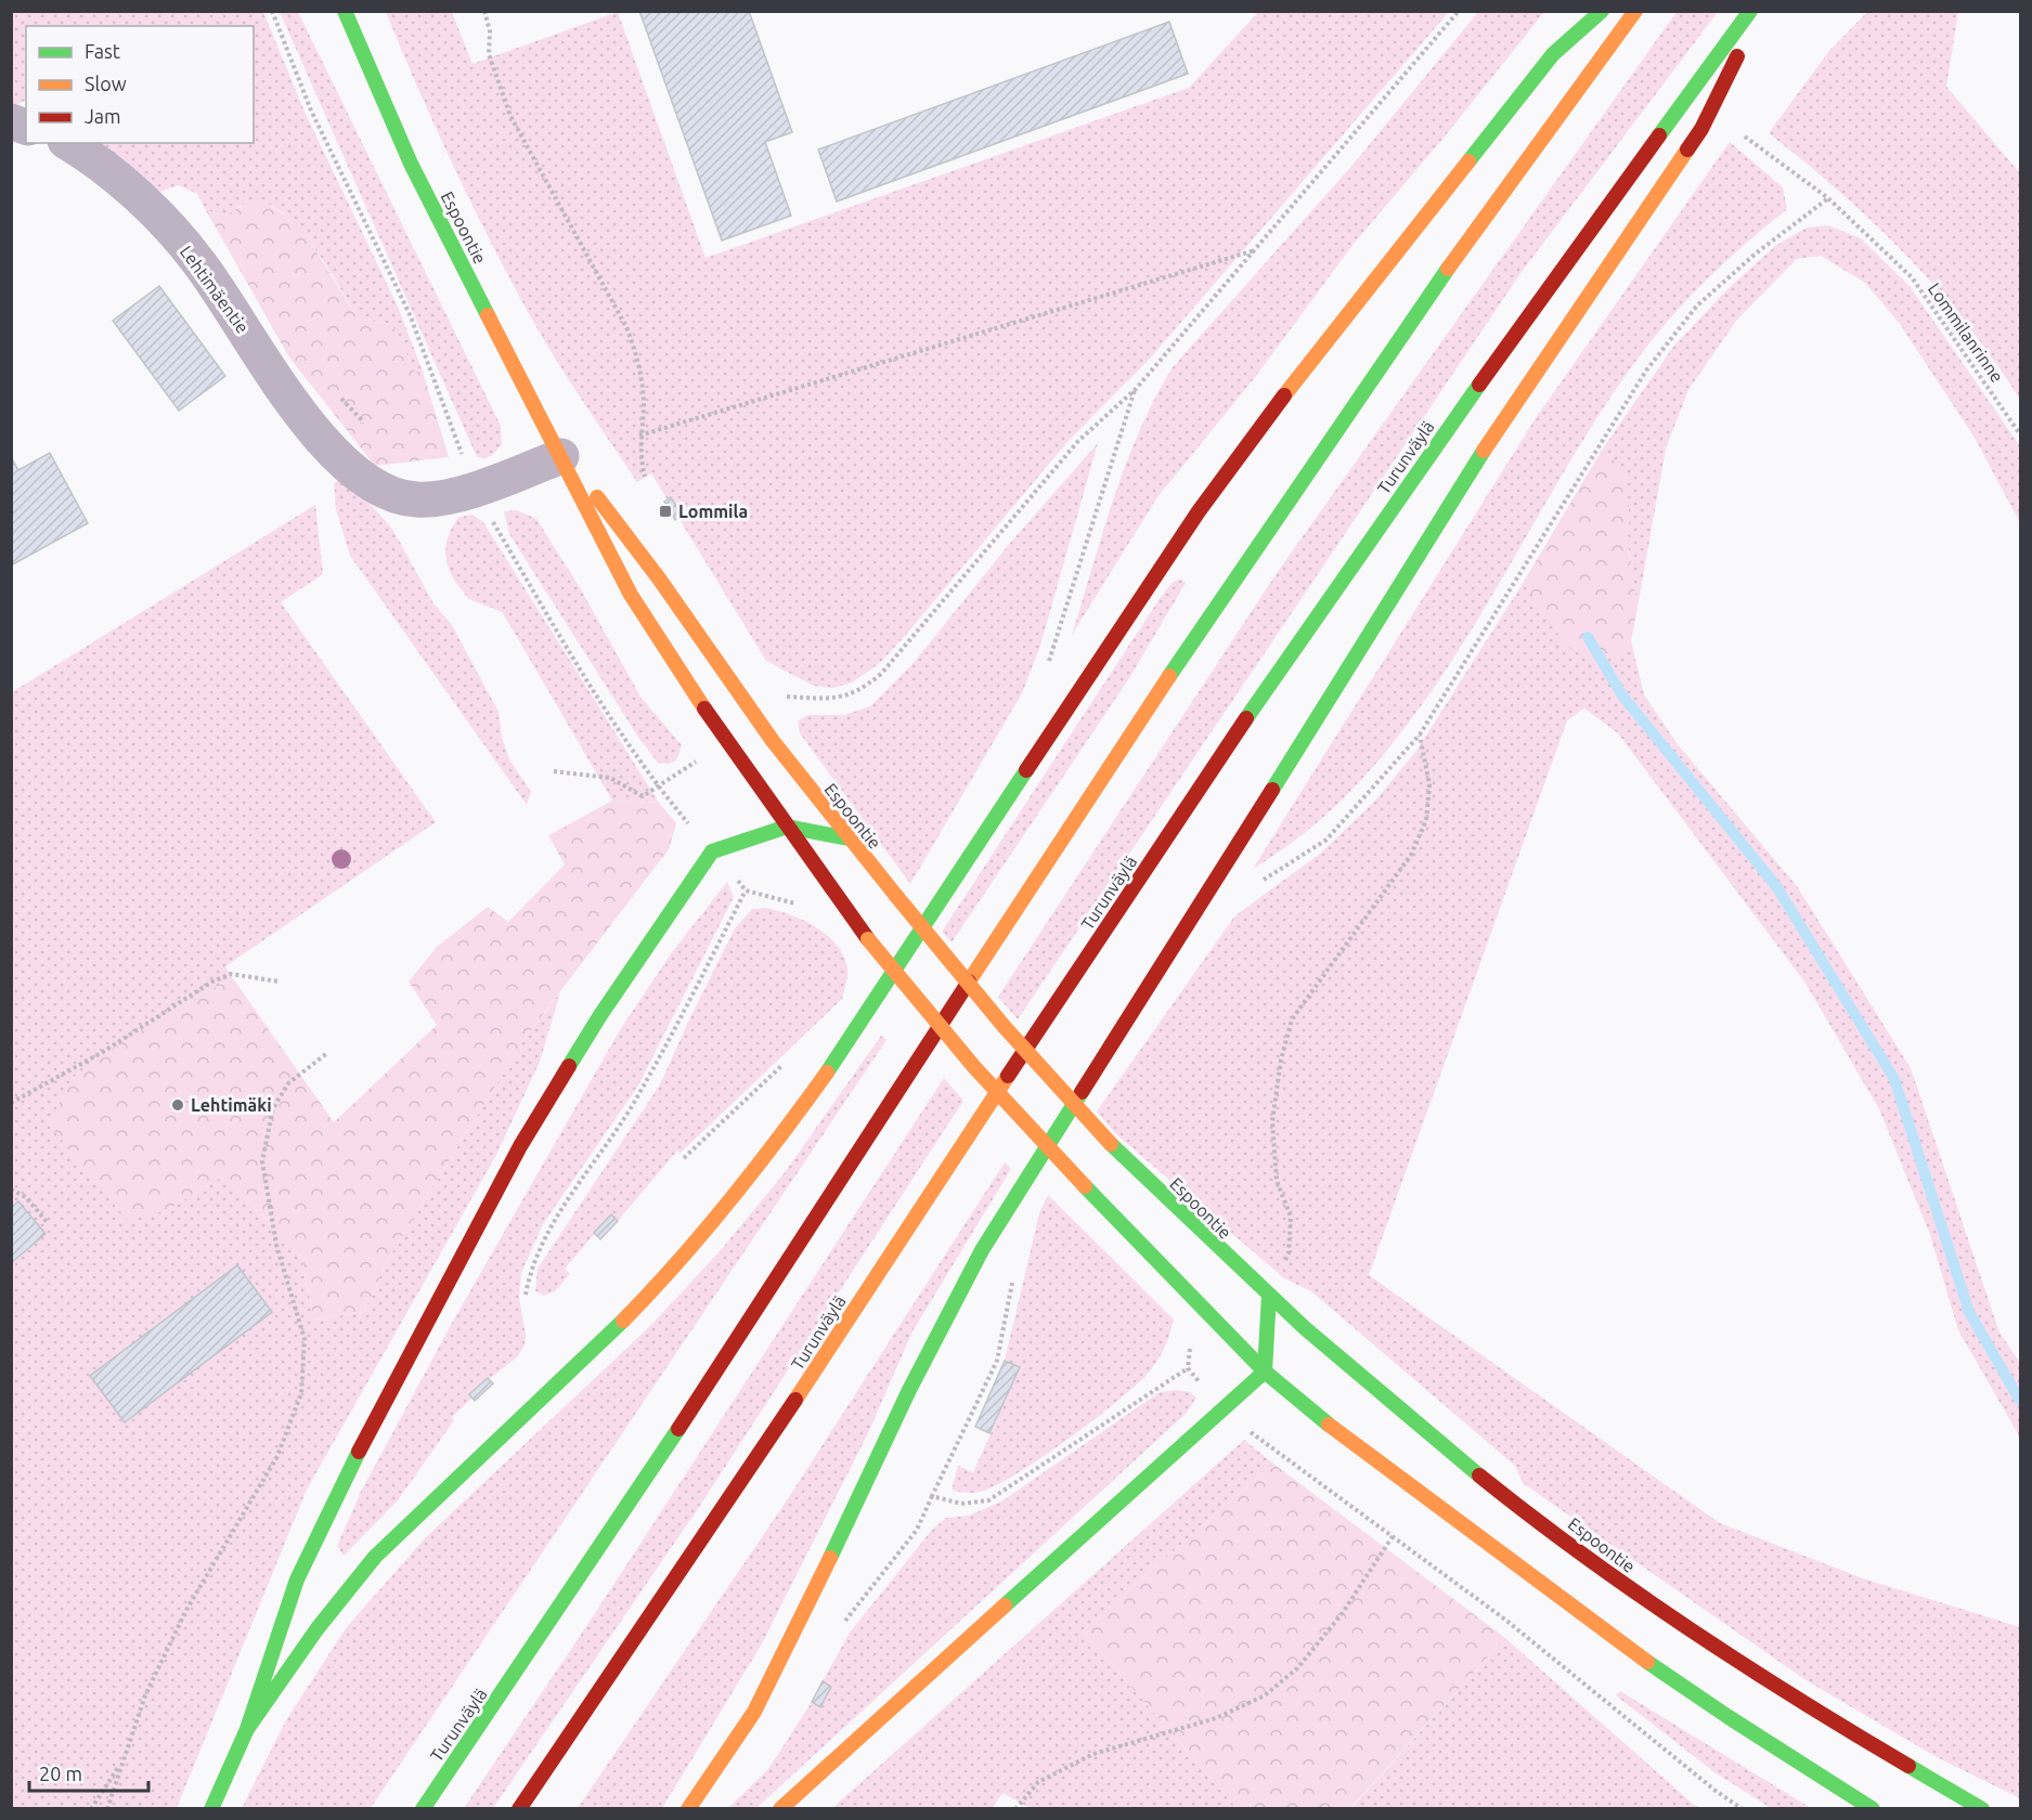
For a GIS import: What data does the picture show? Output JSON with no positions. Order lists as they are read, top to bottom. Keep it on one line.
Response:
{"streets":{"main road":["Espoontie","Turunväylä"],"street":["Lehtimäentie"],"path":["Lommilanrinne"]},"crossings":[["Espoontie","Lehtimäentie"]],"places":{"transit":["Lommila"],"other":["Lehtimäki"]},"legend":["Fast","Slow","Jam"],"scale_bar":"20 m"}
